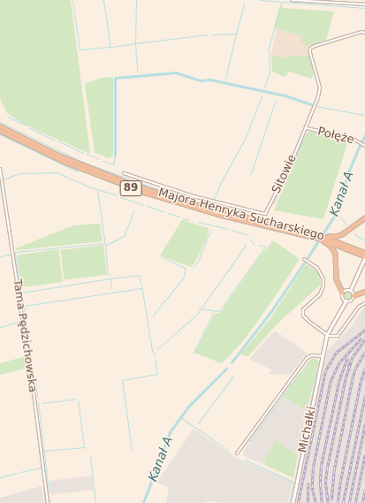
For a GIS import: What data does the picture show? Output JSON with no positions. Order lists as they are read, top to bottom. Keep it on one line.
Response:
{"streets":{"highway":["89","Majora Henryka Sucharskiego"],"street":["Połęże","Sitowie","Tama Pędzichowska","Michałki"]},"crossings":[["Połęże","Sitowie"]],"water":["Kanał A"]}
